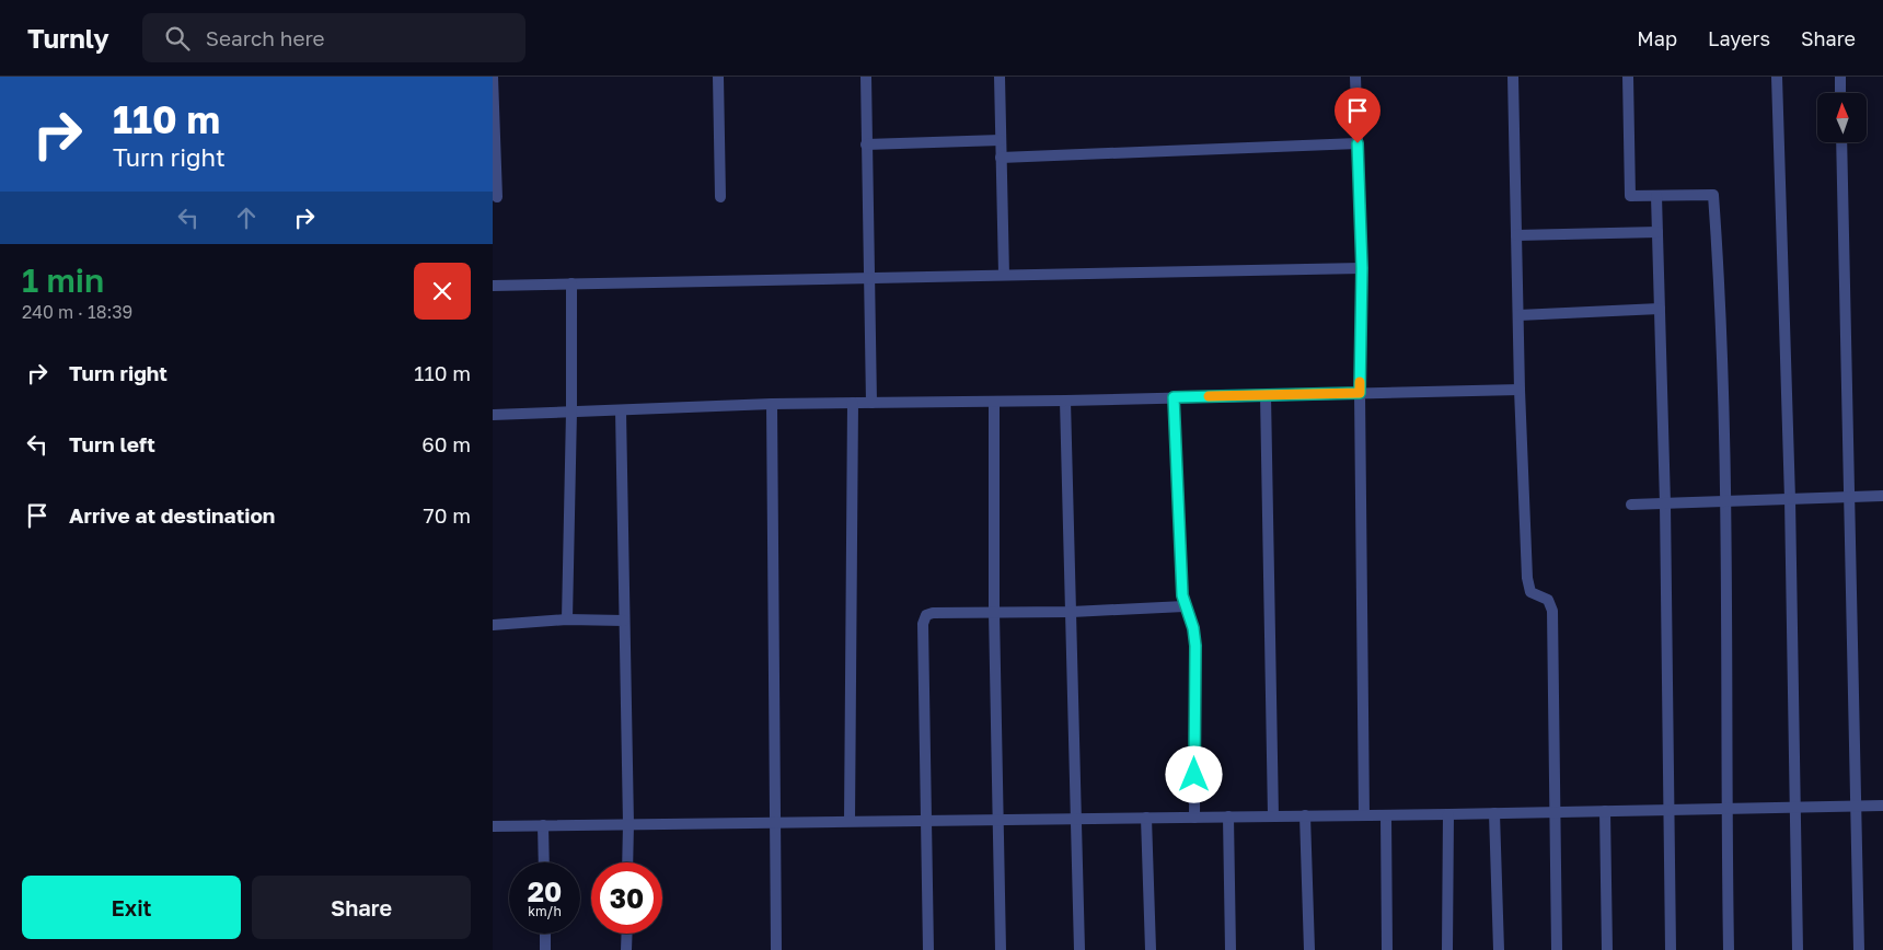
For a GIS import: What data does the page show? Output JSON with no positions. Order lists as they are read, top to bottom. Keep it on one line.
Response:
{"north":"top","page":{"header":"Turnly","search":"Search here","nav":["Map","Layers","Share"],"turn":["110 m","Turn right"],"heading":["1 min","240 m · 18:39"],"list":[{"name":"Turn right","value":"110 m"},{"name":"Turn left","value":"60 m"},{"name":"Arrive at destination","value":"70 m"}],"speed":"20 km/h","limit":"30","buttons":["Exit","Share"]}}
